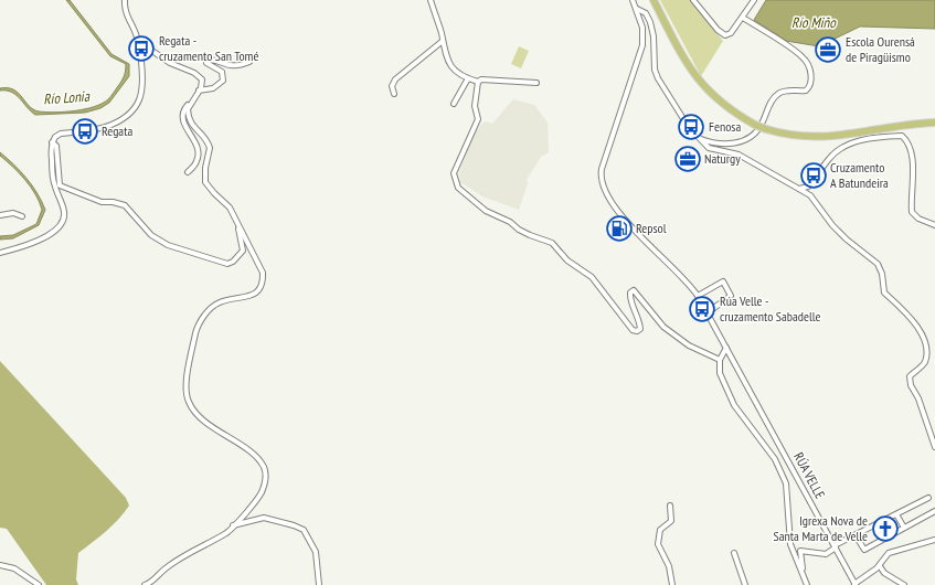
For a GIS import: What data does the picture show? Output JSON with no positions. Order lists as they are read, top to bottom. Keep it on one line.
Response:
{"streets":{"street":["RÚA VELLE"]},"water":["Río Miño","Río Lonia"],"places":{"bus stop":["Regata - cruzamento San Tomé","Fenosa","Regata","Cruzamento A Batundeira","Rúa Velle - cruzamento Sabadelle"],"office":["Escola Ourensá de Piragüismo","Naturgy"],"fuel station":["Repsol"],"church":["Igrexa Nova de Santa Marta de Velle"]}}
